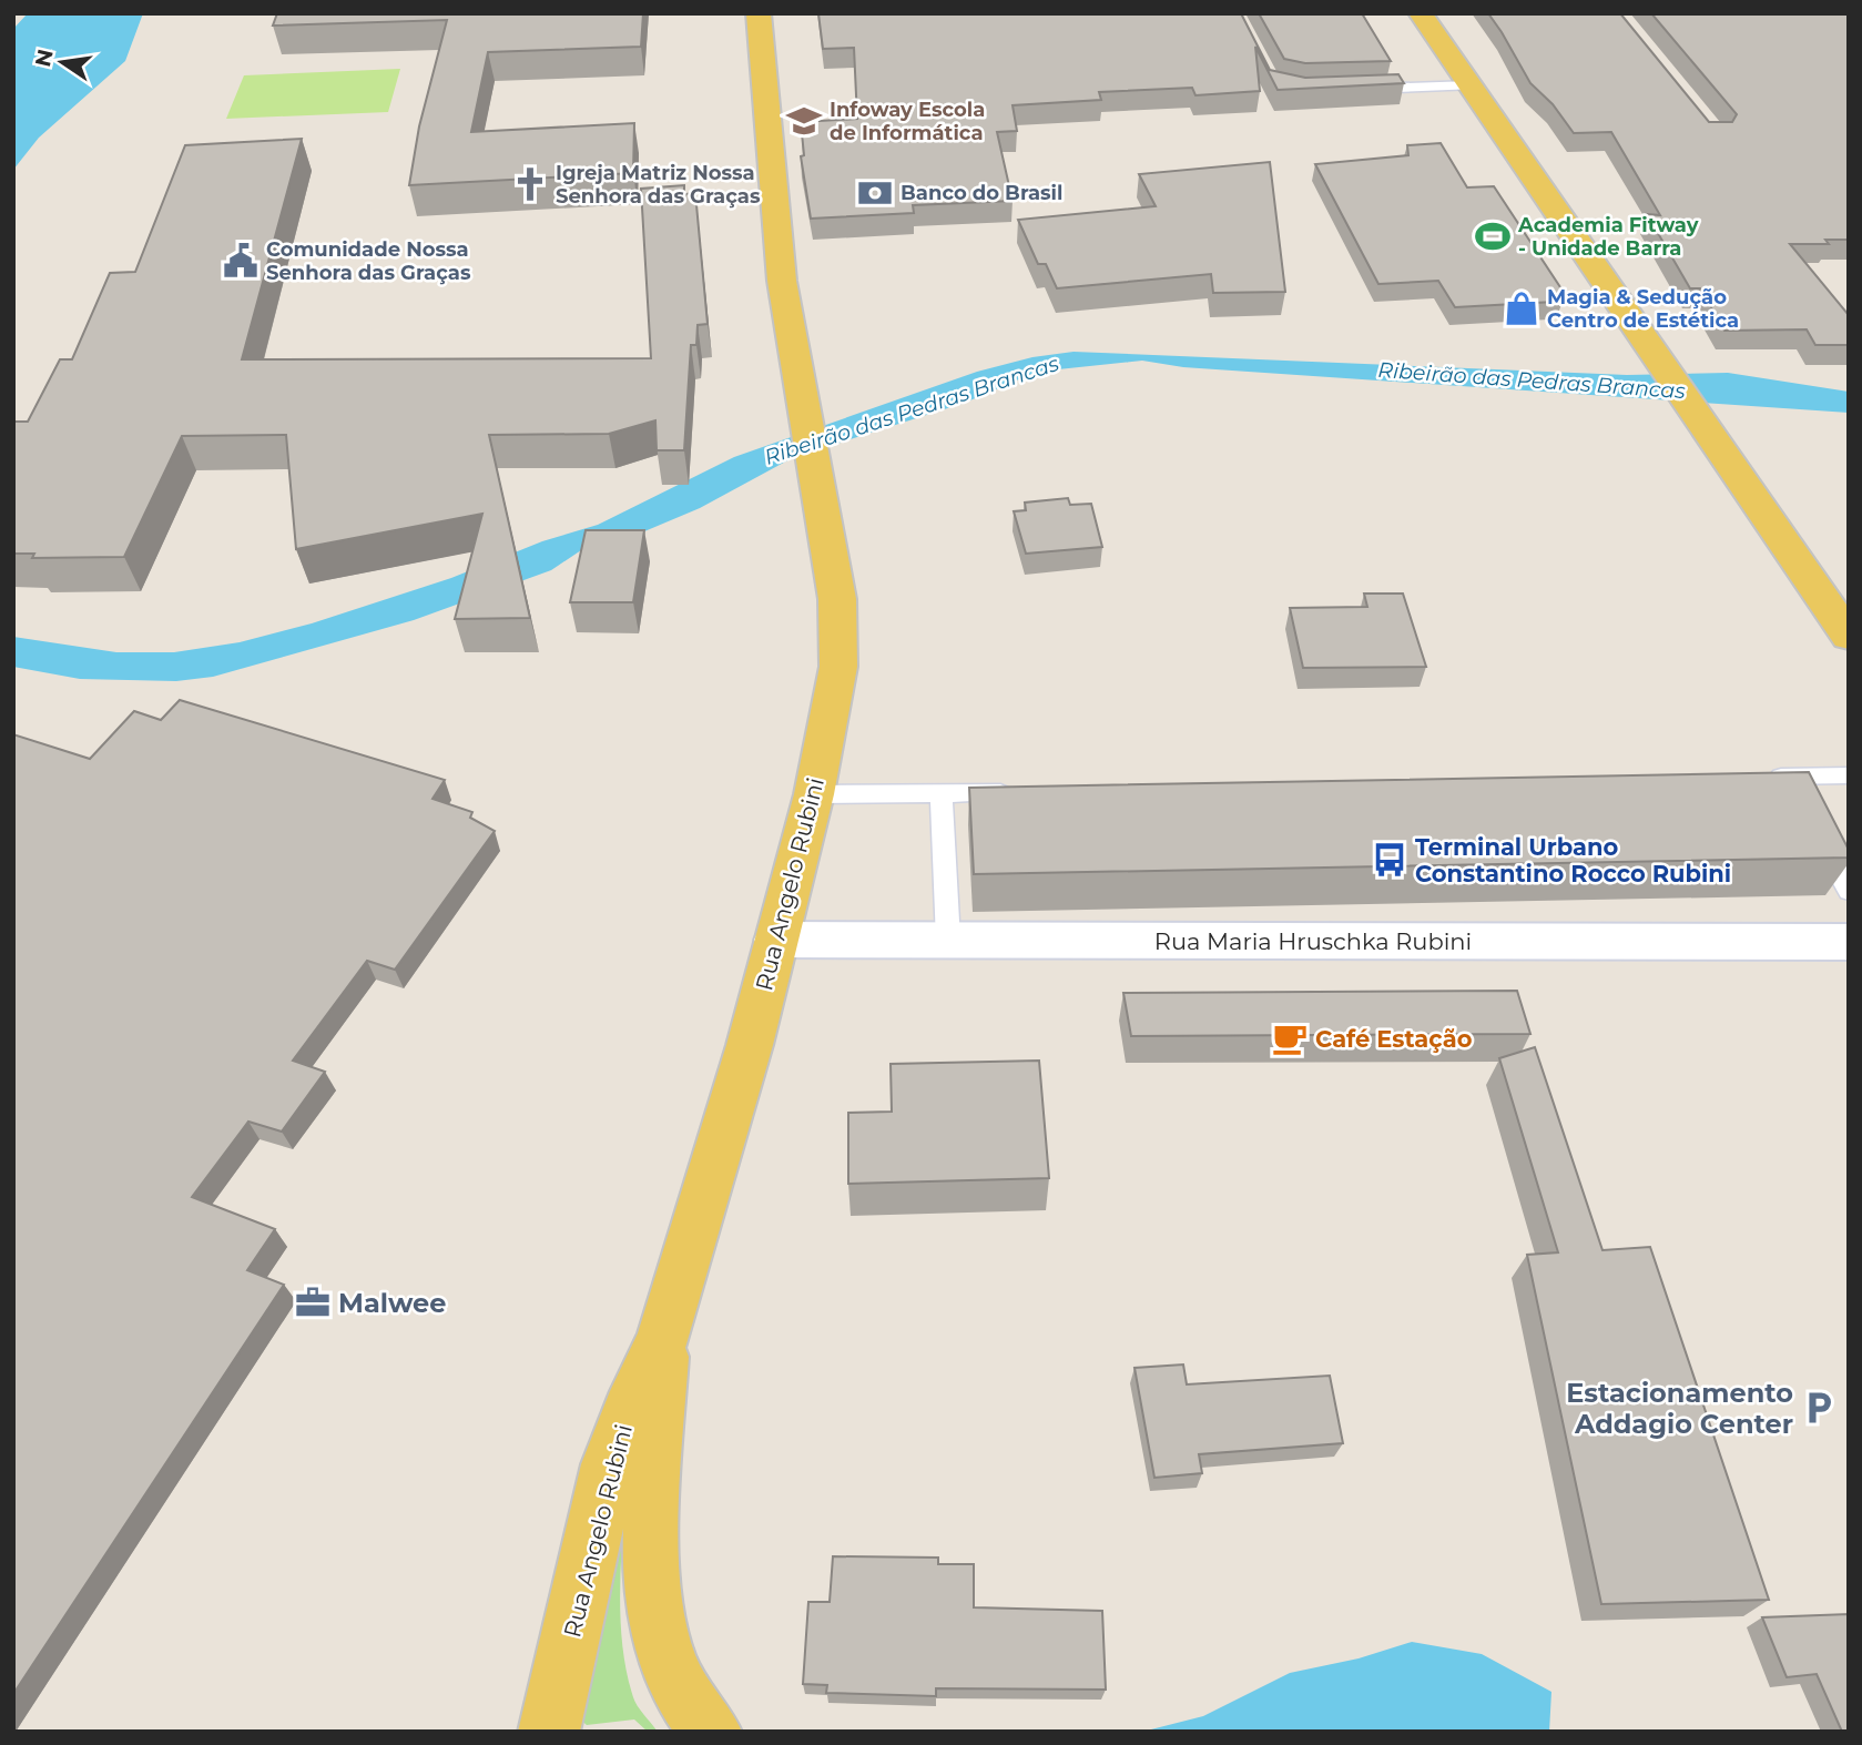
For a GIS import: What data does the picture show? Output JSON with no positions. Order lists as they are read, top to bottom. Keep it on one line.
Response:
{"streets":{"main road":["Rua Angelo Rubini"],"street":["Rua Maria Hruschka Rubini"]},"crossings":[["Rua Angelo Rubini","Rua Maria Hruschka Rubini"]],"water":["Ribeirão das Pedras Brancas"],"places":{"school or university":["Infoway Escola de Informática"],"church":["Igreja Matriz Nossa Senhora das Graças"],"bank":["Banco do Brasil"],"sports":["Academia Fitway - Unidade Barra"],"public building":["Comunidade Nossa Senhora das Graças"],"shop":["Magia & Sedução Centro de Estética"],"bus stop":["Terminal Urbano Constantino Rocco Rubini"],"cafe":["Café Estação"],"office":["Malwee"],"parking":["Estacionamento Addagio Center"]},"north":"left"}
